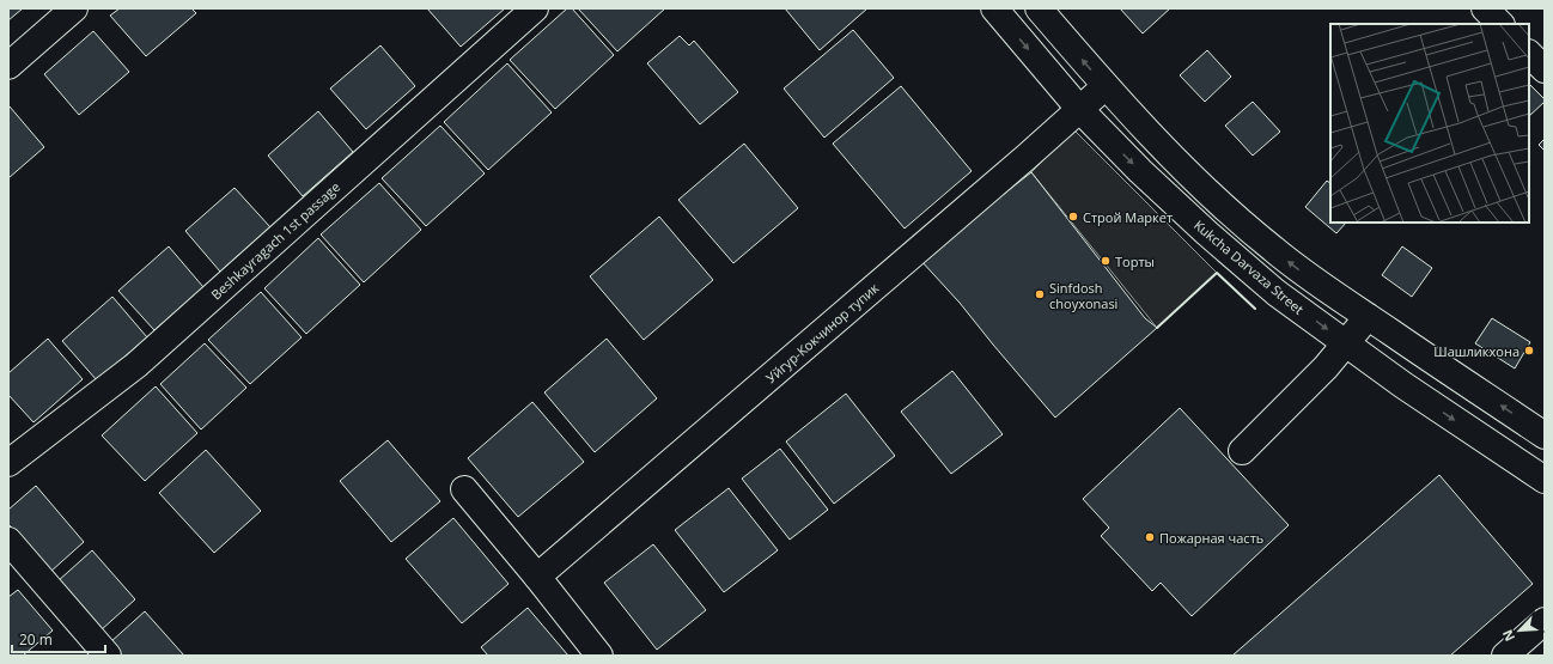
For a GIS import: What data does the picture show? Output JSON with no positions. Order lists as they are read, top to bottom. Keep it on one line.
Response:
{"streets":{"street":["Beshkayragach 1st passage","Kukcha Darvaza Street","Уйгур-Кокчинор тупик"]},"crossings":[["Kukcha Darvaza Street","Уйгур-Кокчинор тупик"]],"places":["Строй Маркет","Торты","Sinfdosh choyxonasi","Шашликхона","Пожарная часть"],"scale_bar":"20 m","north":"bottom left"}
